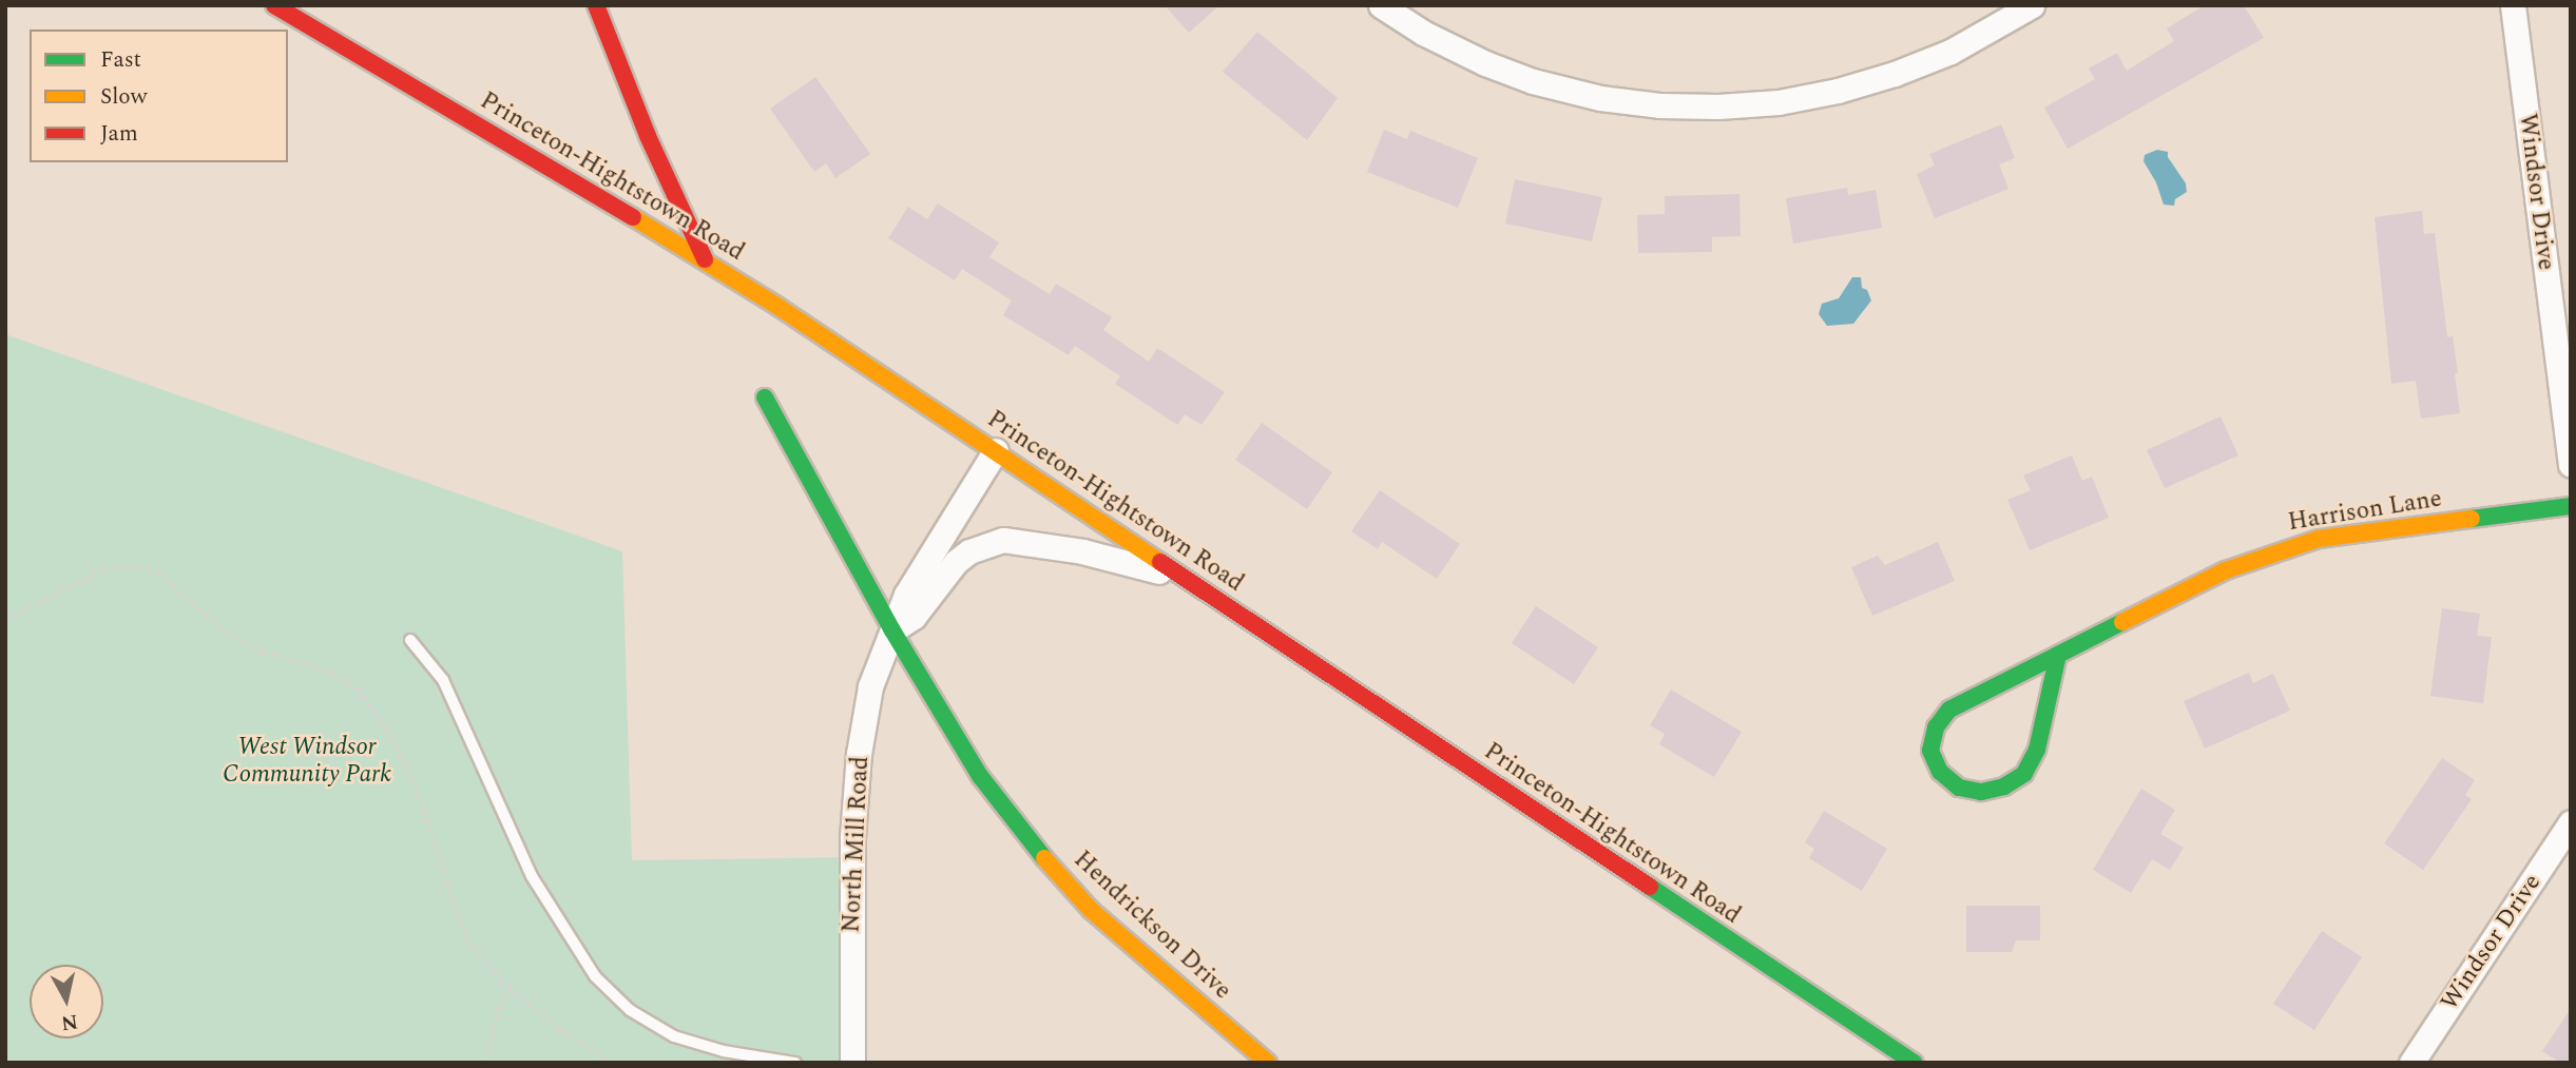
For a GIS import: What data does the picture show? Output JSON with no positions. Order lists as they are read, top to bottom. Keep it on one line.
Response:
{"streets":{"main road":["Princeton-Hightstown Road","Harrison Lane","Hendrickson Drive"],"street":["Windsor Drive","North Mill Road"]},"crossings":[["Princeton-Hightstown Road","North Mill Road"],["North Mill Road","Hendrickson Drive"]],"parks":["West Windsor Community Park"],"legend":["Fast","Slow","Jam"],"north":"bottom"}
